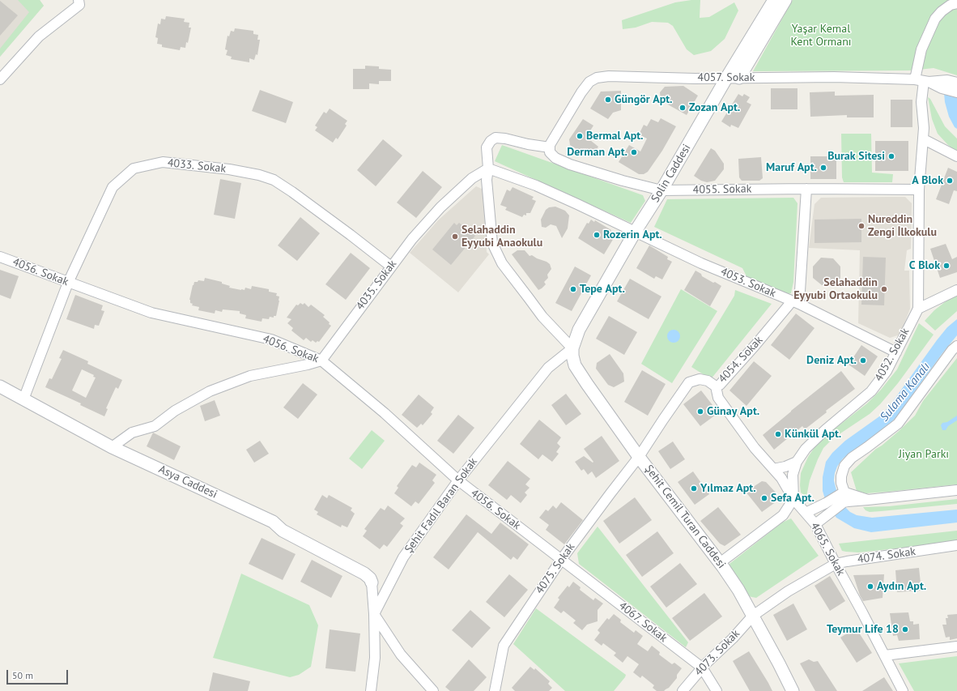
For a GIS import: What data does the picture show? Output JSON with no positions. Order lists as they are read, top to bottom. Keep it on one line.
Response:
{"streets":{"street":["4057. Sokak","4033. Sokak","Solin Caddesi","4055. Sokak","4056. Sokak","4053. Sokak","4035. Sokak","4052. Sokak","4054. Sokak","Asya Caddesi","Şehit Fadıl Baran Sokak","Şehit Cemil Turan Caddesi","4065. Sokak","4074. Sokak","4075. Sokak","4067. Sokak","4073. Sokak"]},"crossings":[["4057. Sokak","Solin Caddesi"],["4057. Sokak","4055. Sokak"],["4057. Sokak","4052. Sokak"],["4033. Sokak","4056. Sokak"],["4033. Sokak","4035. Sokak"],["4033. Sokak","Asya Caddesi"],["Solin Caddesi","4055. Sokak"],["Solin Caddesi","4053. Sokak"],["Solin Caddesi","Şehit Fadıl Baran Sokak"],["Solin Caddesi","Şehit Cemil Turan Caddesi"],["4055. Sokak","4052. Sokak"],["4056. Sokak","4035. Sokak"],["4056. Sokak","Şehit Fadıl Baran Sokak"],["4056. Sokak","4075. Sokak"],["4056. Sokak","4067. Sokak"],["4053. Sokak","4052. Sokak"],["4053. Sokak","4054. Sokak"],["4052. Sokak","4065. Sokak"],["4054. Sokak","Şehit Cemil Turan Caddesi"],["4054. Sokak","4065. Sokak"],["4054. Sokak","4075. Sokak"],["Şehit Fadıl Baran Sokak","Şehit Cemil Turan Caddesi"],["Şehit Cemil Turan Caddesi","4074. Sokak"],["Şehit Cemil Turan Caddesi","4075. Sokak"],["Şehit Cemil Turan Caddesi","4073. Sokak"],["4065. Sokak","4074. Sokak"],["4074. Sokak","4073. Sokak"],["4075. Sokak","4067. Sokak"],["4067. Sokak","4073. Sokak"]],"water":["Sulama Kanalı"],"parks":["Yaşar Kemal Kent Ormanı","Jiyan Parkı"],"places":["Güngör Apt.","Zozan Apt.","Bermal Apt.","Derman Apt.","Burak Sitesi","Maruf Apt.","A Blok","Nureddin Zengi İlkokulu","Rozerin Apt.","Selahaddin Eyyubi Anaokulu","C Blok","Tepe Apt.","Selahaddin Eyyubi Ortaokulu","Deniz Apt.","Günay Apt.","Künkül Apt.","Yılmaz Apt.","Sefa Apt.","Aydın Apt.","Teymur Life 18"],"scale_bar":"50 m"}
